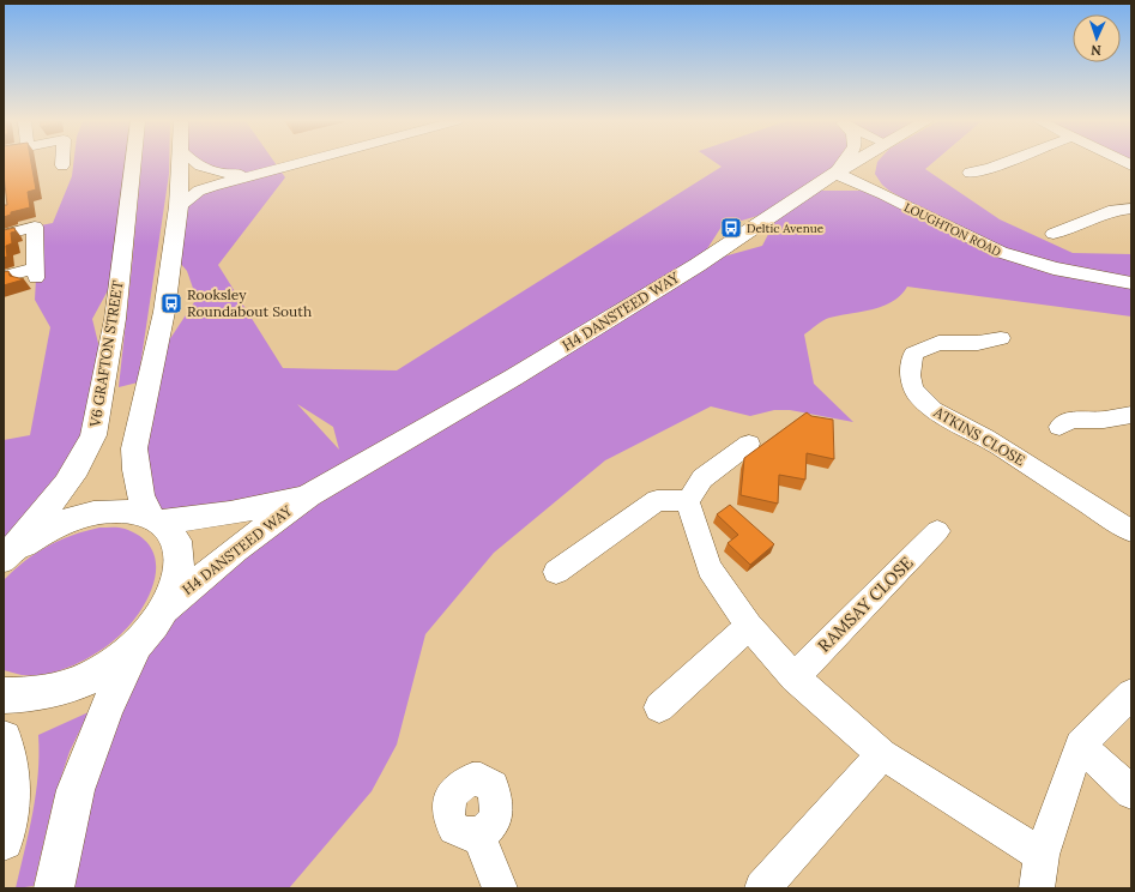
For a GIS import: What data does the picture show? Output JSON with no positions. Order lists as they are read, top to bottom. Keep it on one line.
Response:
{"streets":{"street":["LOUGHTON ROAD","H4 DANSTEED WAY","V6 GRAFTON STREET","ATKINS CLOSE","RAMSAY CLOSE"]},"crossings":[["LOUGHTON ROAD","H4 DANSTEED WAY"],["H4 DANSTEED WAY","V6 GRAFTON STREET"]],"places":{"bus stop":["Deltic Avenue","Rooksley Roundabout South"]},"north":"bottom"}
